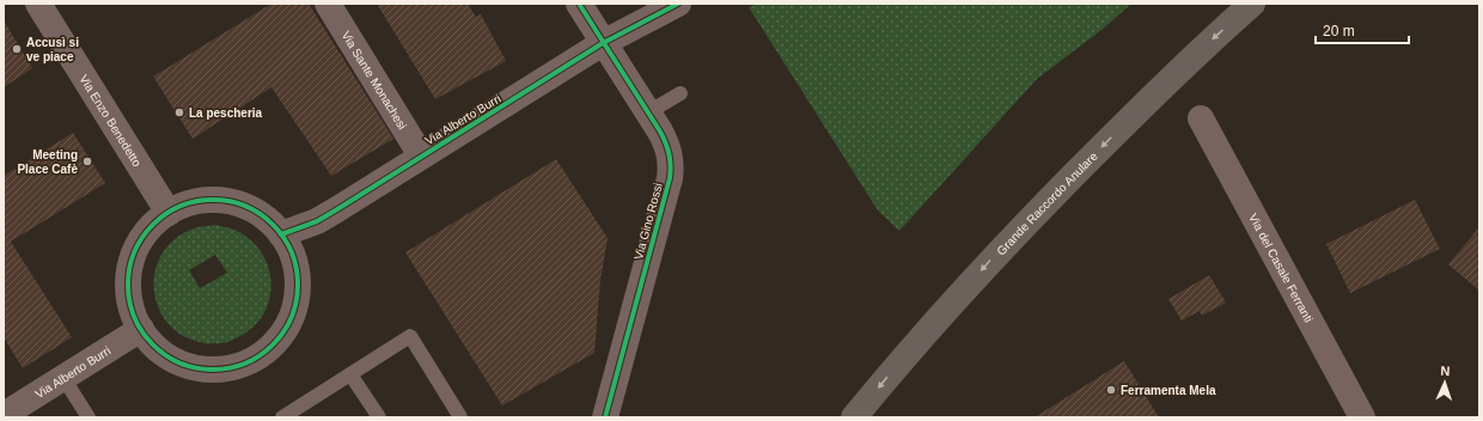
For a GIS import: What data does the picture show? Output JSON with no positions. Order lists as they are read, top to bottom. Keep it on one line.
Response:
{"streets":{"highway":["Grande Raccordo Anulare"],"street":["Via Sante Monachesi","Via Alberto Burri","Via Enzo Benedetto","Via Gino Rossi","Via del Casale Ferranti"]},"crossings":[["Via Sante Monachesi","Via Alberto Burri"],["Via Alberto Burri","Via Enzo Benedetto"],["Via Alberto Burri","Via Gino Rossi"]],"one_way":["Grande Raccordo Anulare"],"places":["Accusì si ve piace","La pescheria","Meeting Place Cafè","Ferramenta Mela"],"scale_bar":"20 m","north":"top"}
